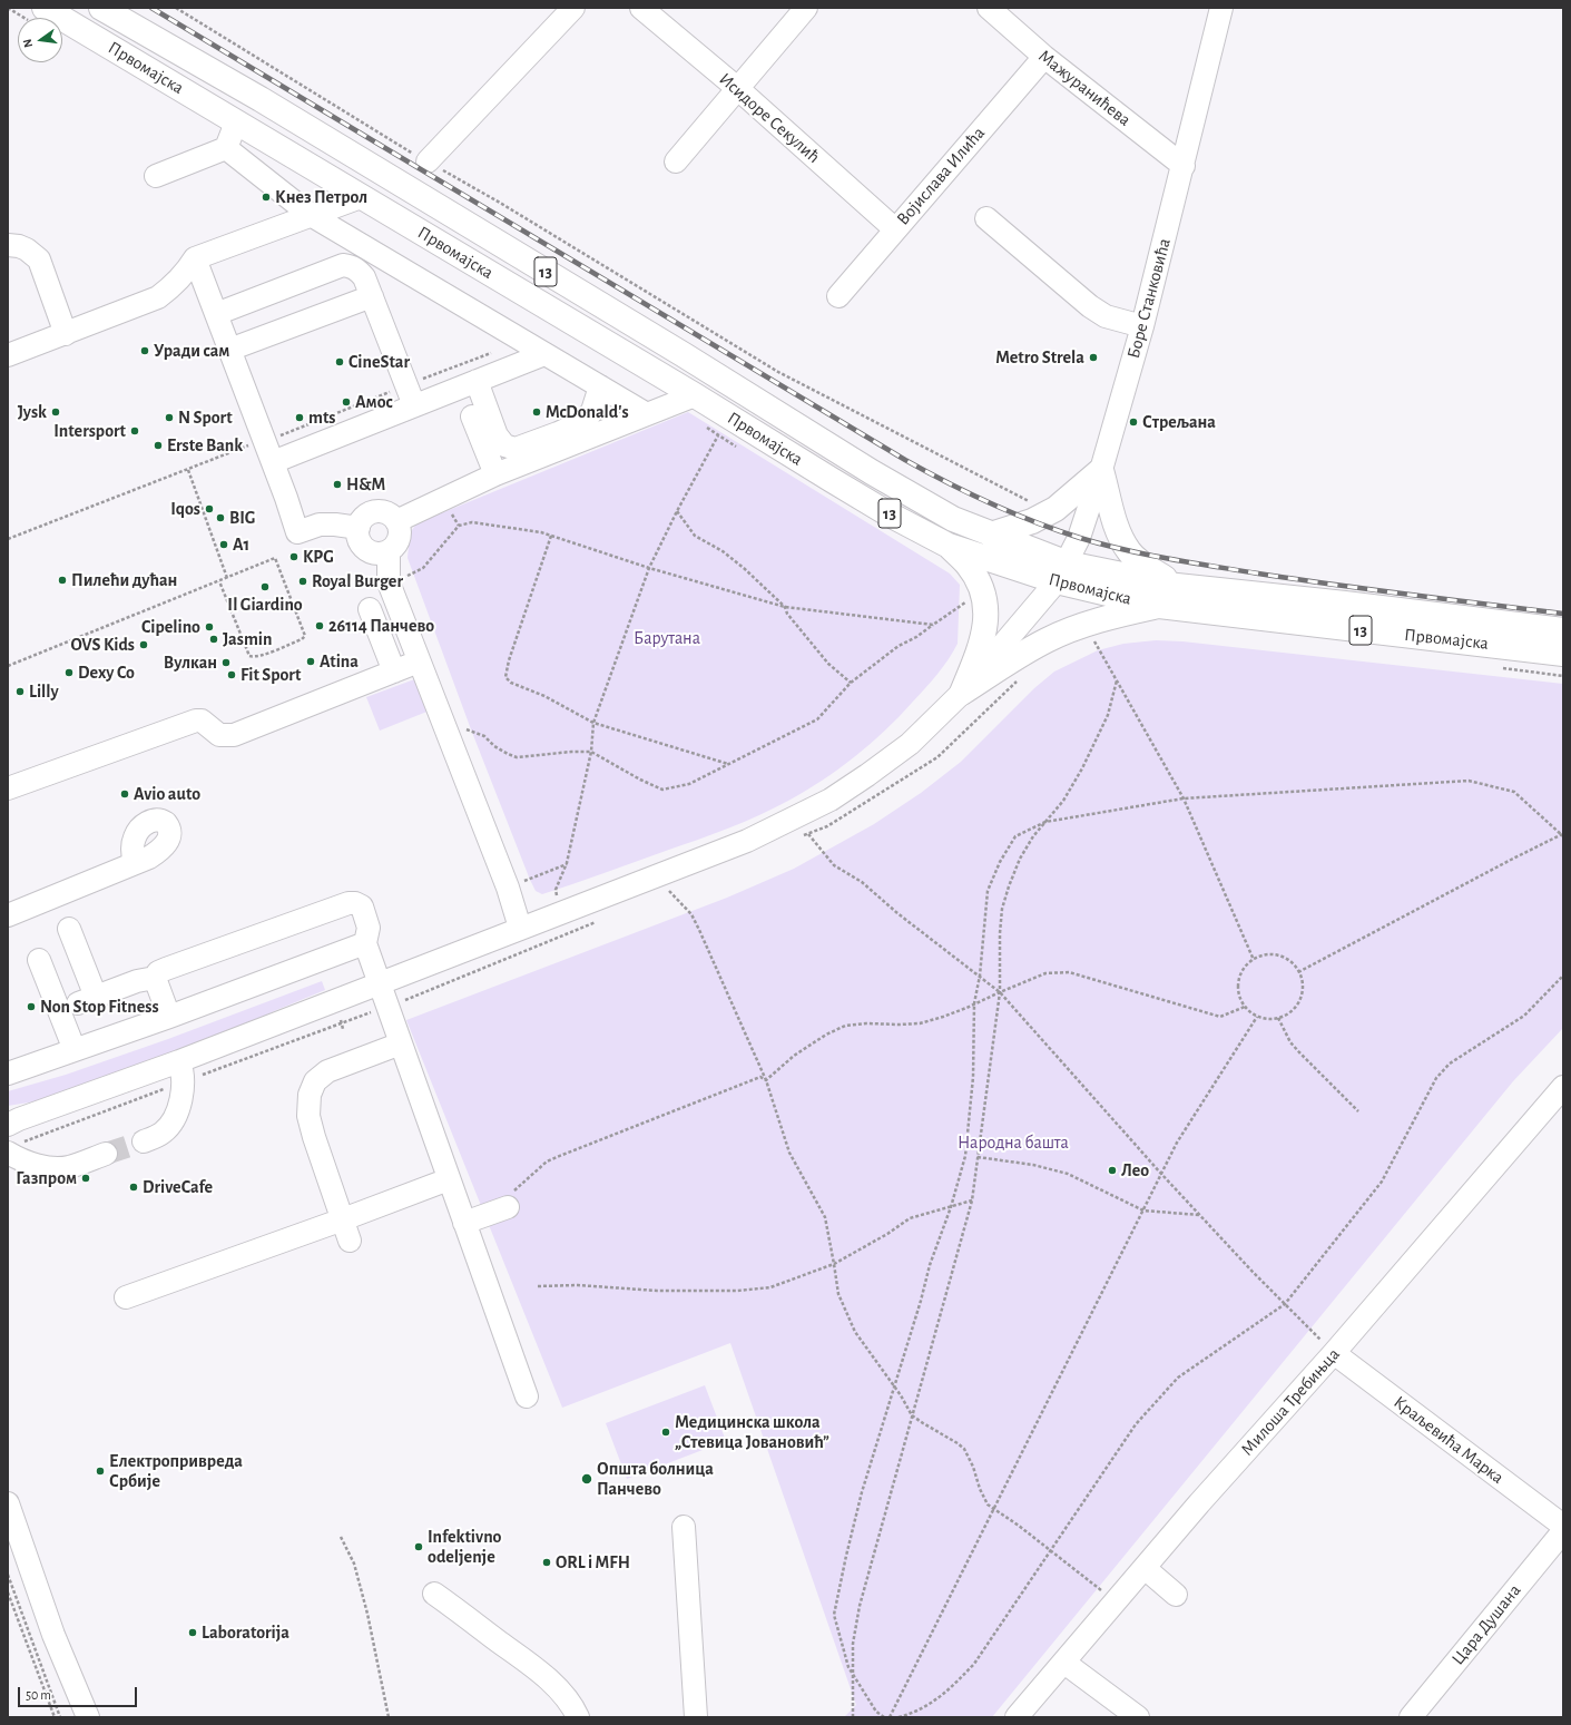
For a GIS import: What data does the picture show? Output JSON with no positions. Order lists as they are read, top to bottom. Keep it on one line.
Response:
{"streets":{"main road":["Првомајска","13"],"street":["Мажуранићева","Исидоре Секулић","Војислава Илића","Боре Станковића","Милоша Требињца","Краљевића Марка","Цара Душана"]},"crossings":[["Првомајска","Боре Станковића"],["Мажуранићева","Војислава Илића"],["Мажуранићева","Боре Станковића"],["Исидоре Секулић","Војислава Илића"],["Милоша Требињца","Краљевића Марка"]],"parks":["Барутана","Народна башта"],"places":["Кнез Петрол","Уради сам","Metro Strela","CineStar","Амос","Jysk","McDonald's","N Sport","mts","Стрељана","Intersport","Erste Bank","H&M","Iqos","BIG","A1","KPG","Пилећи дућан","Royal Burger","Il Giardino","26114 Панчево","Cipelino","Jasmin","OVS Kids","Atina","Вулкан","Dexy Co","Fit Sport","Lilly","Avio auto","Non Stop Fitness","Лео","Газпром","DriveCafe","Медицинска школа „Стевица Јовановић”","Електропривреда Србије","Општа болница Панчево","Infektivno odeljenje","ORL i MFH","Laboratorija"],"scale_bar":"50 m","north":"left"}
